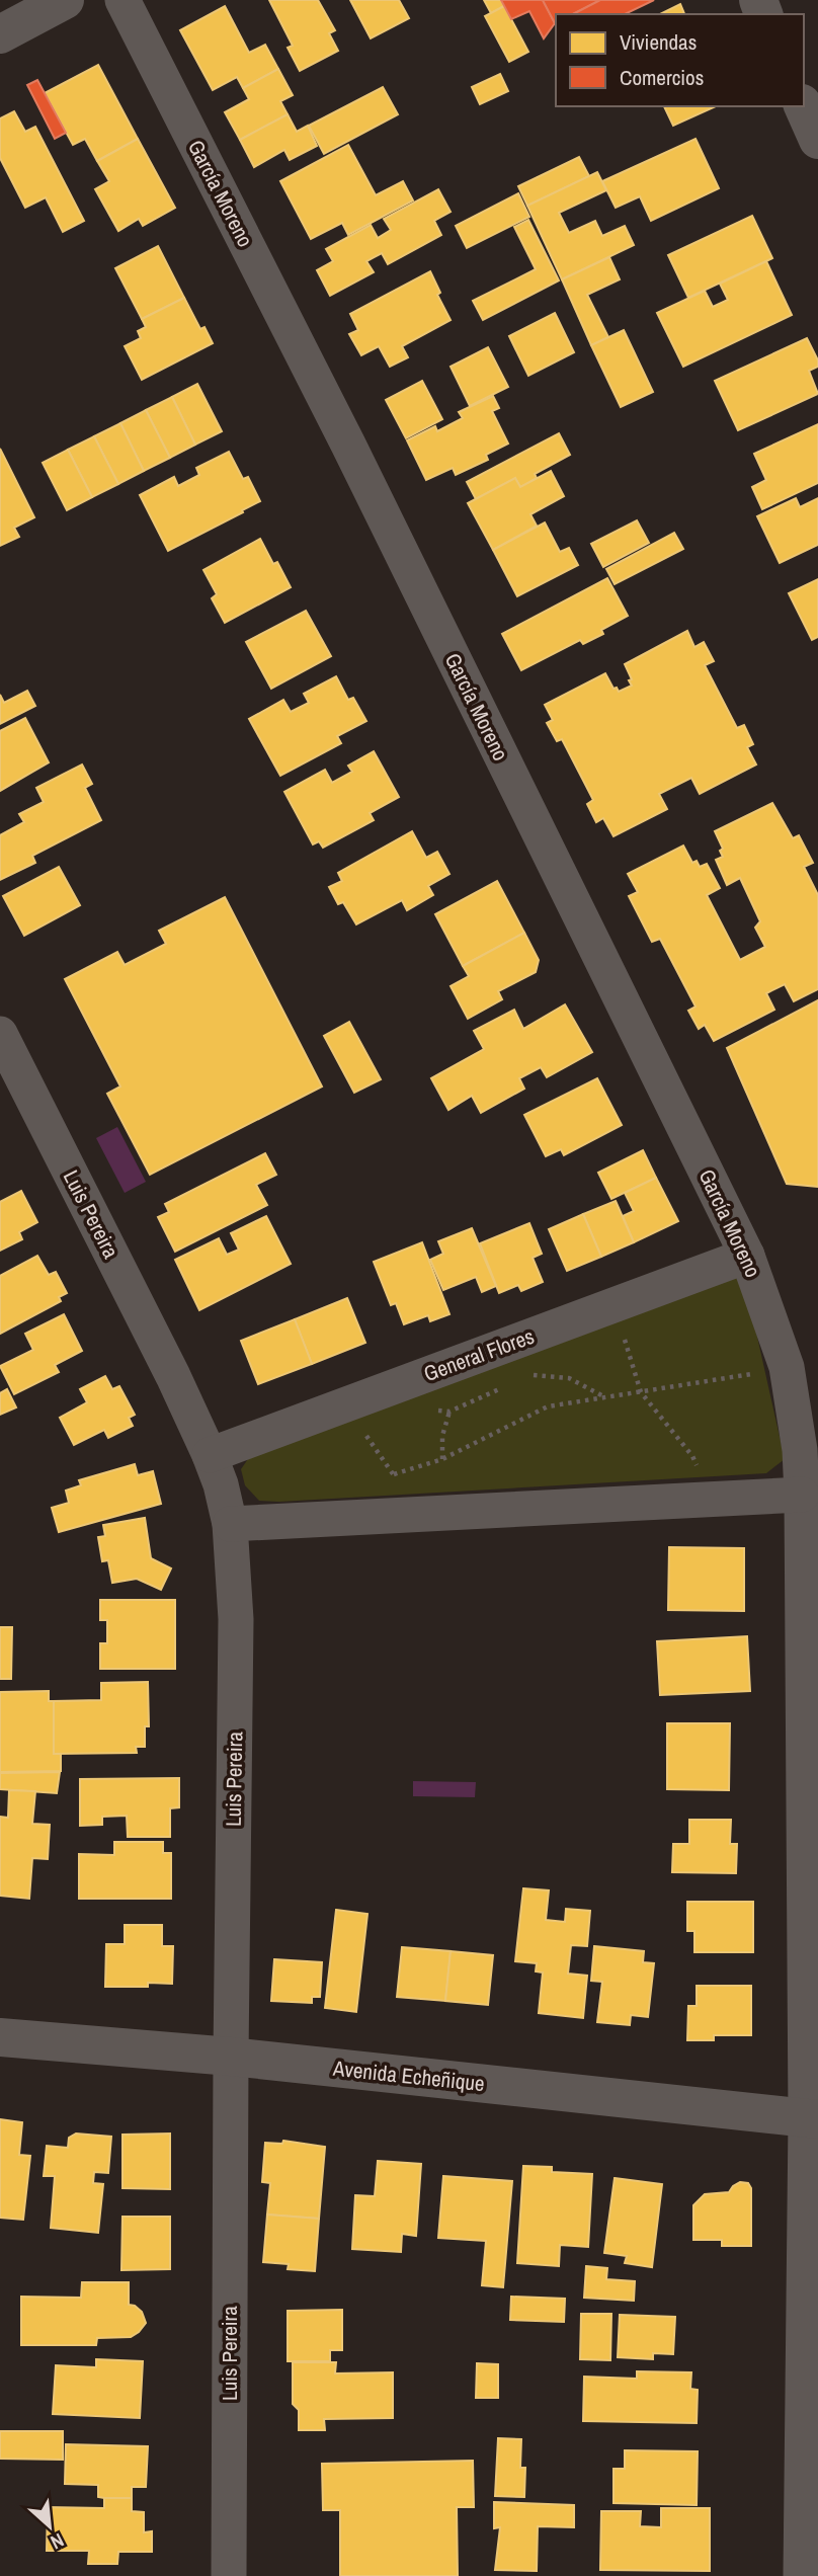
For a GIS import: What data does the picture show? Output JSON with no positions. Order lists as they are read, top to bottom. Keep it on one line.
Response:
{"streets":{"street":["García Moreno","Luis Pereira","General Flores","Avenida Echeñique"]},"crossings":[["García Moreno","General Flores"],["García Moreno","Avenida Echeñique"],["Luis Pereira","General Flores"],["Luis Pereira","Avenida Echeñique"]],"legend":["Viviendas","Comercios"],"north":"bottom right"}
